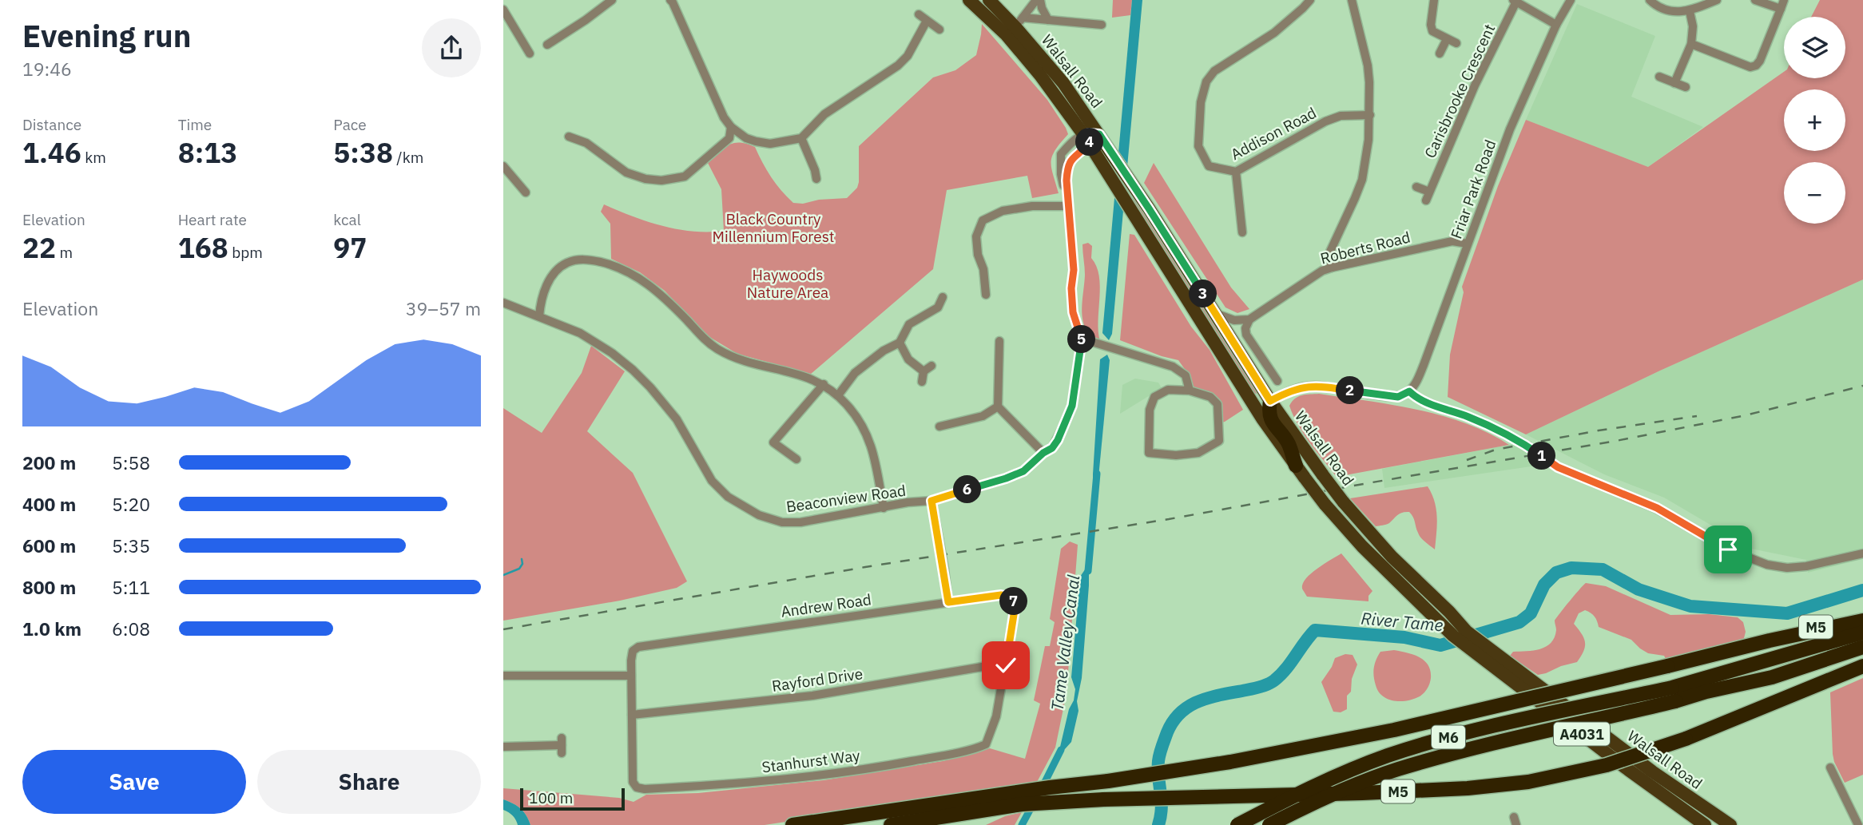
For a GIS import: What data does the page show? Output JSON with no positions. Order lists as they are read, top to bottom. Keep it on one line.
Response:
{"streets":{"highway":["M5","M6"],"main road":["Walsall Road","A4031"],"street":["Carisbrooke Crescent","Addison Road","Friar Park Road","Roberts Road","Beaconview Road","Andrew Road","Rayford Drive","Stanhurst Way"]},"crossings":[["Walsall Road","Beaconview Road"],["Friar Park Road","Roberts Road"],["Andrew Road","Rayford Drive"],["Andrew Road","Stanhurst Way"]],"water":["River Tame","Tame Valley Canal"],"parks":["Black Country Millennium Forest","Haywoods Nature Area"],"scale_bar":"100 m","page":{"heading":["Evening run","19:46"],"map_buttons":["+","−"],"stats":[["Distance","1.46 km"],["Time","8:13"],["Pace","5:38 /km"],["Elevation","22 m"],["Heart rate","168 bpm"],["kcal","97"]],"pins":["4","3","5","2","1","6","7"],"chart":["Elevation","39–57 m"],"list":[{"name":"200 m","note":"5:58"},{"name":"400 m","note":"5:20"},{"name":"600 m","note":"5:35"},{"name":"800 m","note":"5:11"},{"name":"1.0 km","note":"6:08"}],"buttons":["Save","Share"],"scale":"100 m"}}
